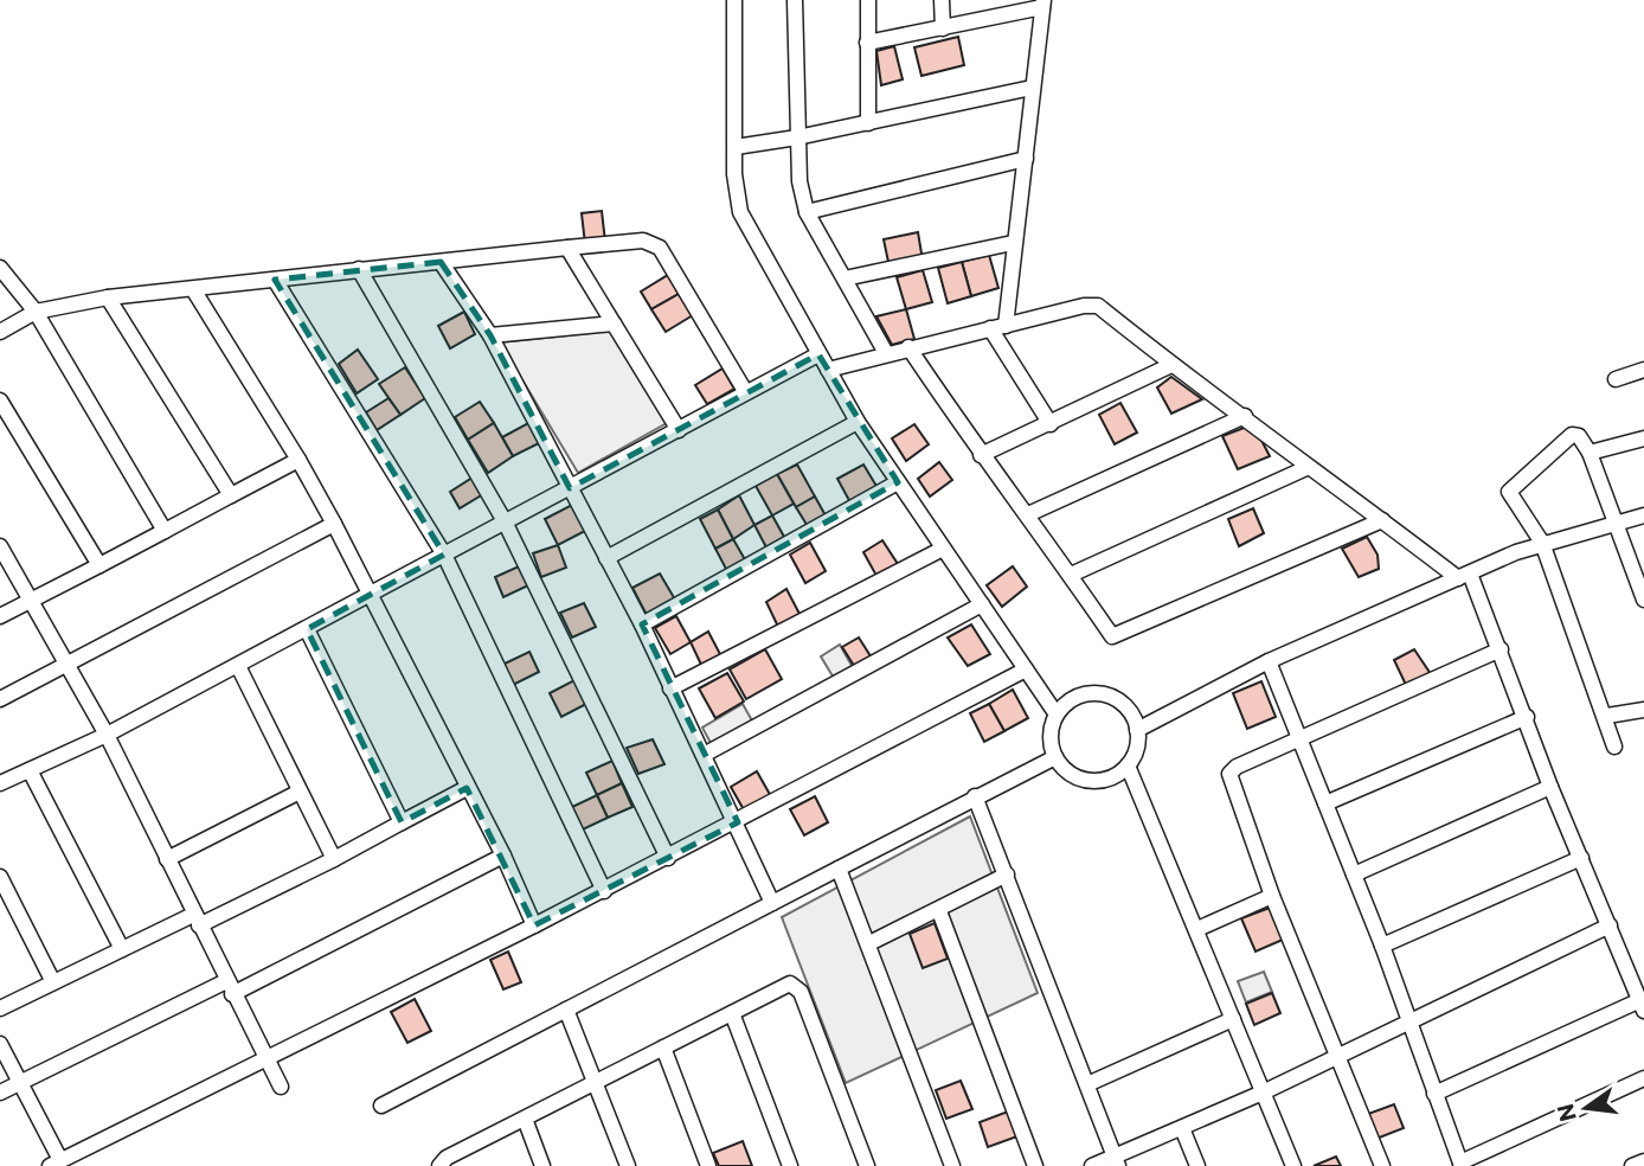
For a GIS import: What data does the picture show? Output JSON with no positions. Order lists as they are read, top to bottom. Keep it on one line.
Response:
{"north":"left"}
